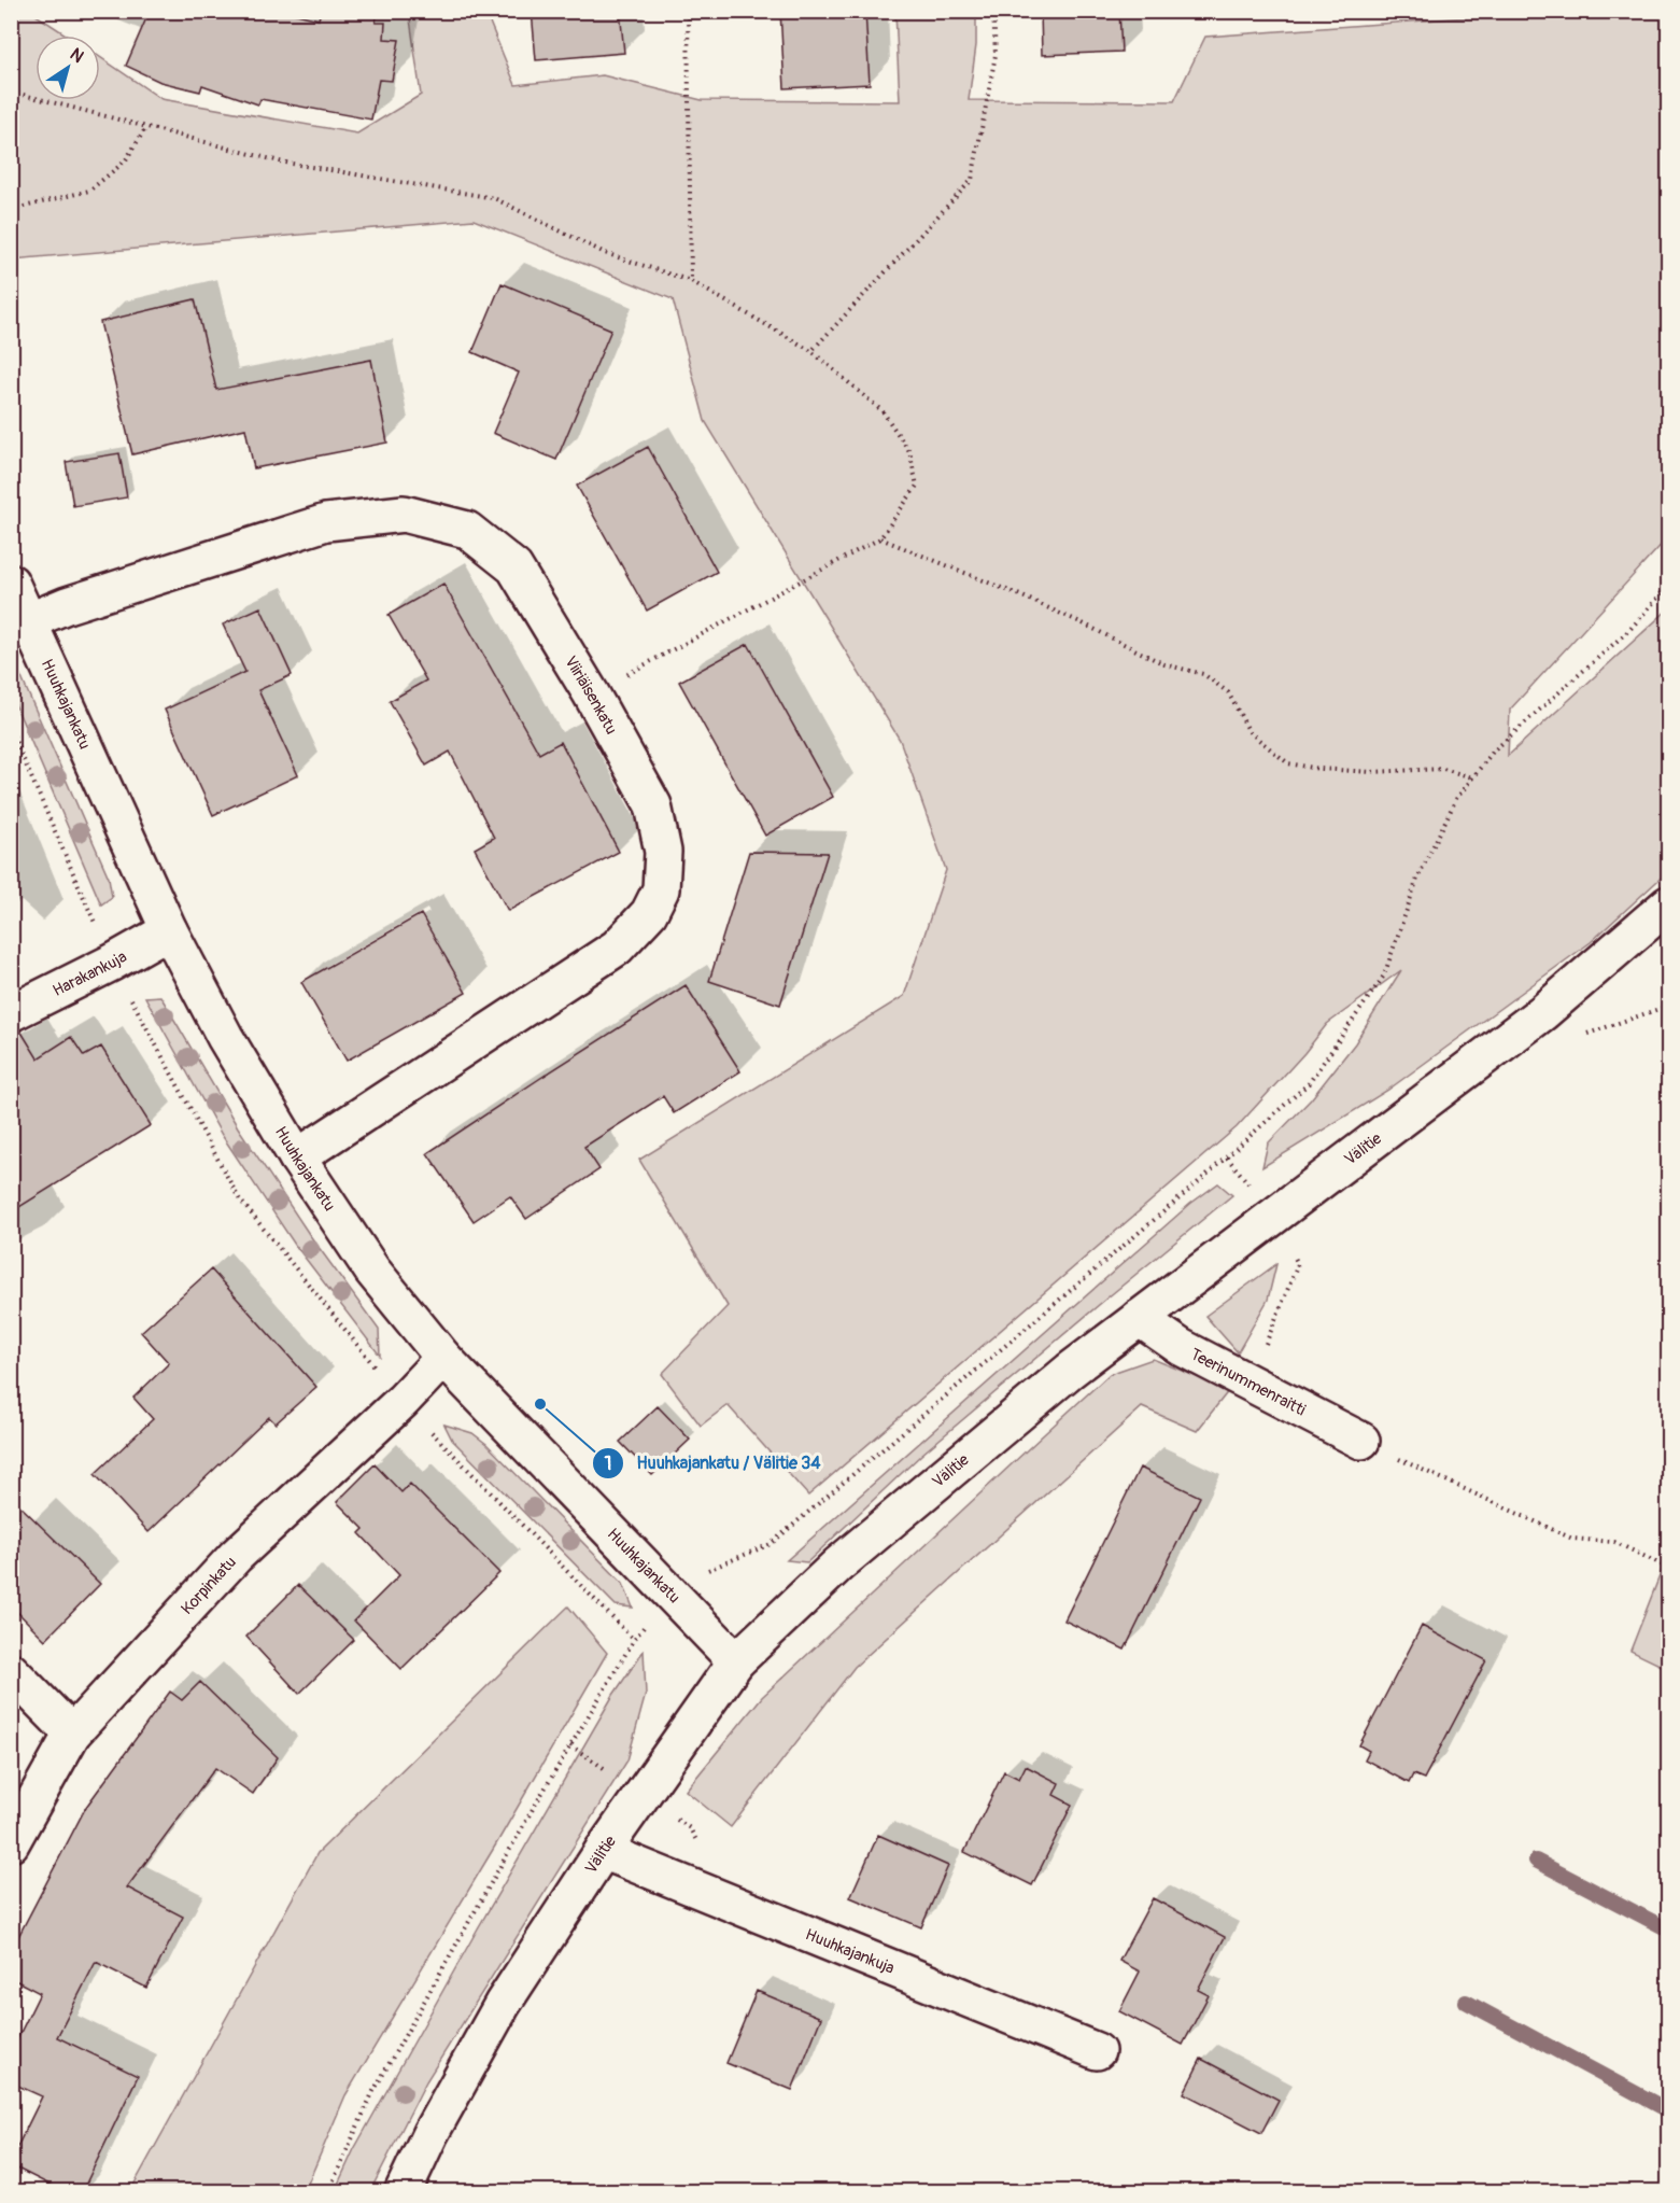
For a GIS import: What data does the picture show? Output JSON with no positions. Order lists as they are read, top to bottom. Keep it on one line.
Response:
{"streets":{"street":["Viiriäisenkatu","Huuhkajankatu","Harakankuja","Välitie","Teerinummenraitti","Korpinkatu","Huuhkajankuja"]},"crossings":[["Viiriäisenkatu","Huuhkajankatu"],["Huuhkajankatu","Harakankuja"],["Huuhkajankatu","Välitie"],["Huuhkajankatu","Korpinkatu"],["Välitie","Teerinummenraitti"],["Välitie","Huuhkajankuja"]],"places":["Huuhkajankatu / Välitie 34"],"north":"top right"}
